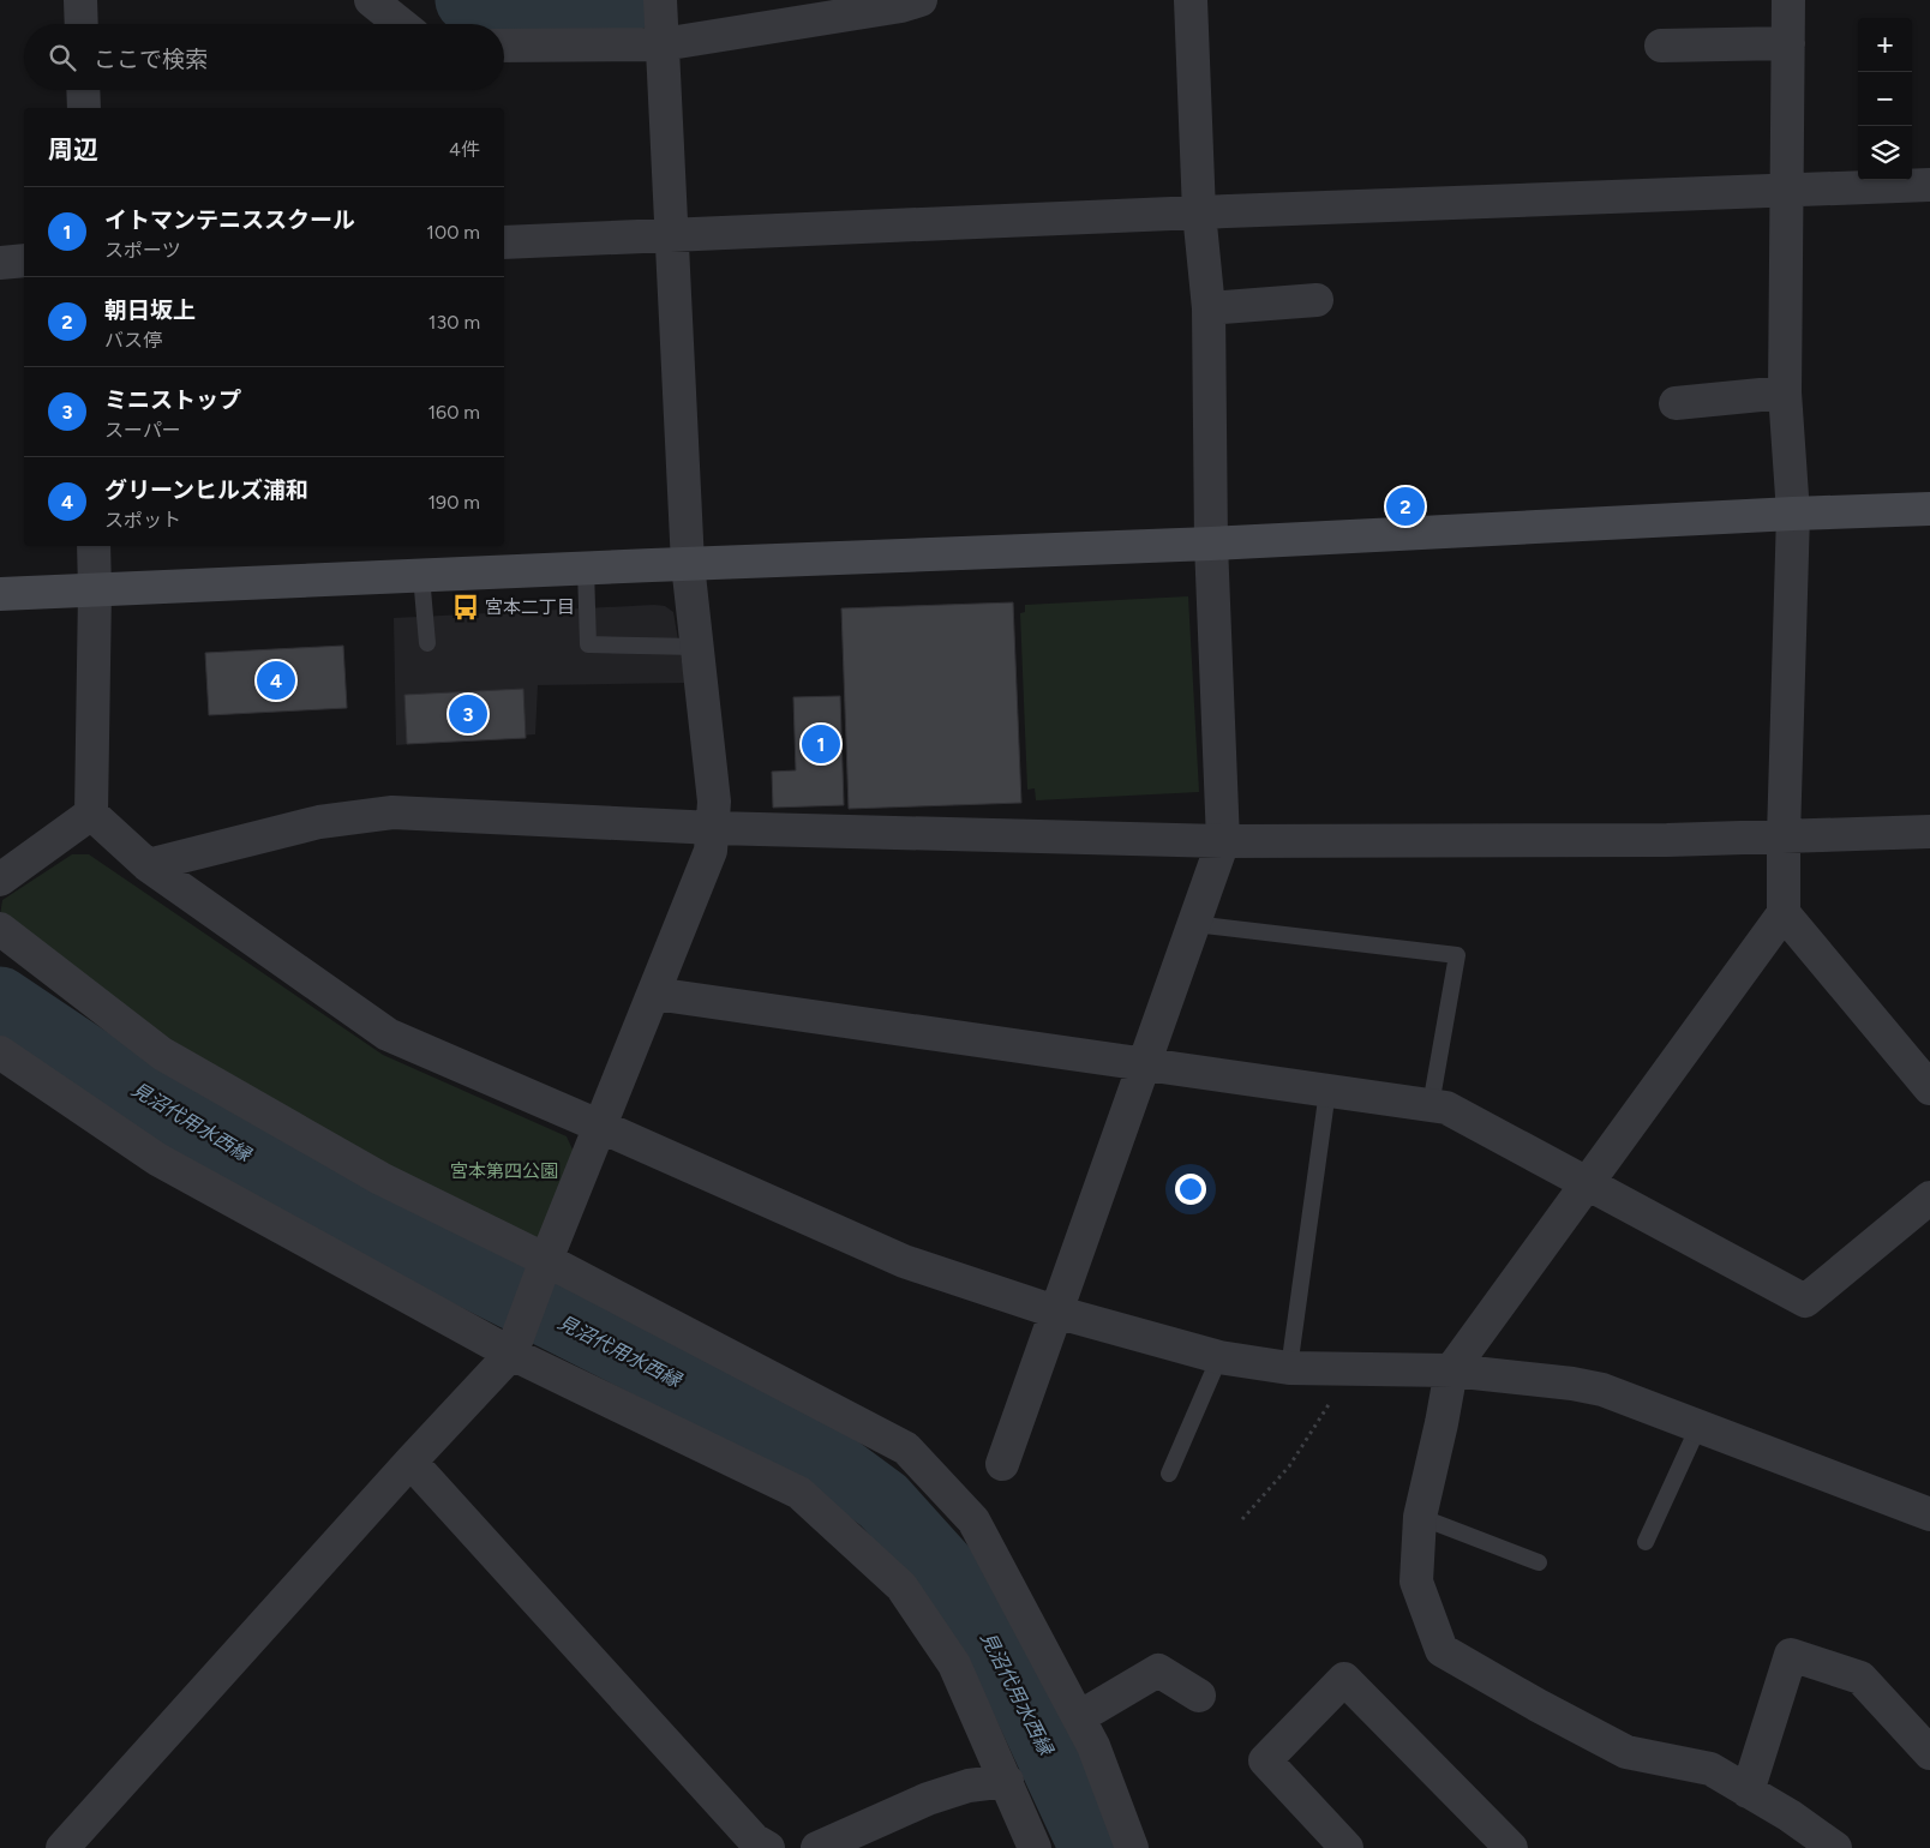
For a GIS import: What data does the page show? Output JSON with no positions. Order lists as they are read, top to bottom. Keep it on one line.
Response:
{"water":["見沼代用水西縁"],"parks":["宮本第四公園"],"places":{"bus stop":["宮本二丁目"]},"page":{"map_buttons":["+","−"],"search":"ここで検索","heading":["周辺","4件"],"list":[{"mark":"1","name":"イトマンテニススクール","note":"スポーツ","value":"100 m"},{"mark":"2","name":"朝日坂上","note":"バス停","value":"130 m"},{"mark":"3","name":"ミニストップ","note":"スーパー","value":"160 m"},{"mark":"4","name":"グリーンヒルズ浦和","note":"スポット","value":"190 m"}],"pins":["2","4","3","1"]}}
